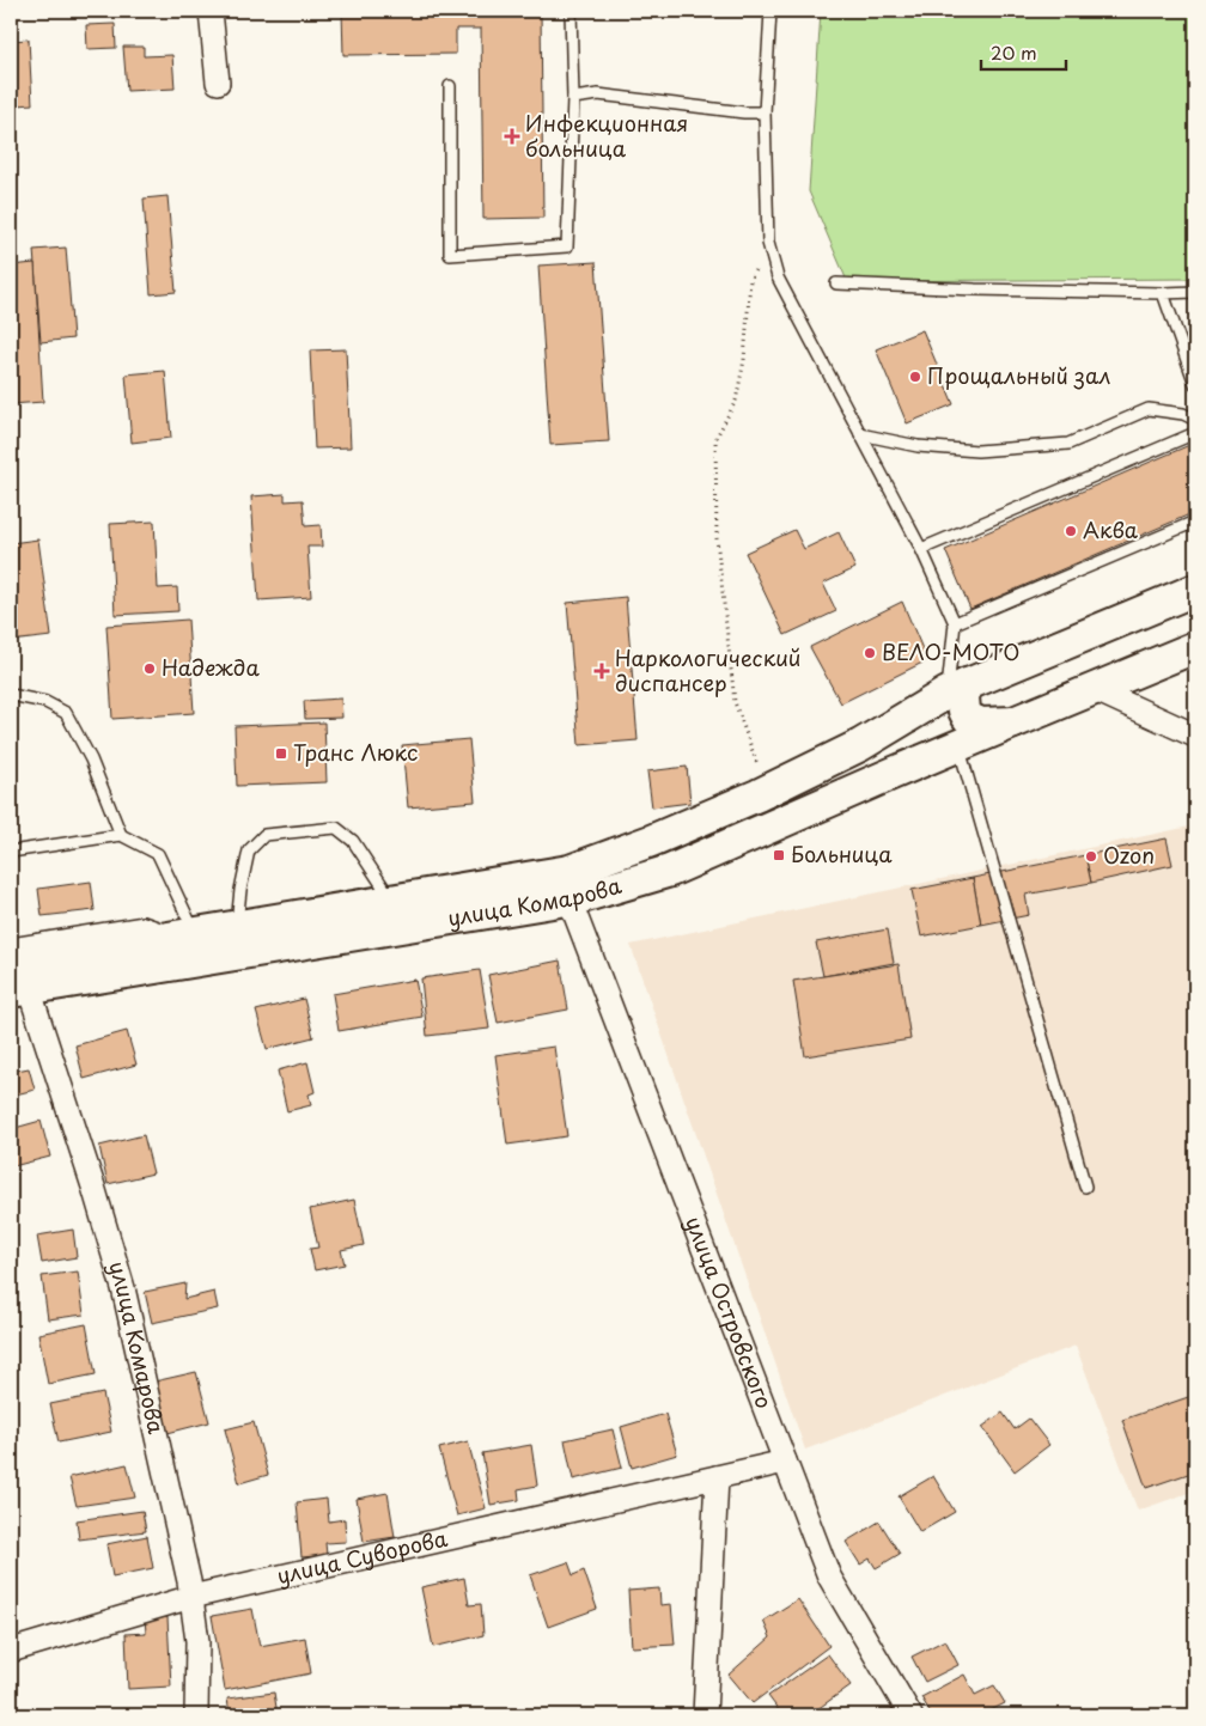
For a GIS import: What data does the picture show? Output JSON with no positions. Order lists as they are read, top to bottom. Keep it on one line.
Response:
{"streets":{"street":["улица Комарова","улица Островского","улица Суворова"]},"crossings":[["улица Комарова","улица Островского"],["улица Комарова","улица Суворова"],["улица Островского","улица Суворова"]],"places":{"health":["Инфекционная больница","Наркологический диспансер"],"other":["Прощальный зал","Аква","ВЕЛО-МОТО","Надежда","Ozon"],"transit":["Транс Люкс","Больница"]},"scale_bar":"20 m"}
